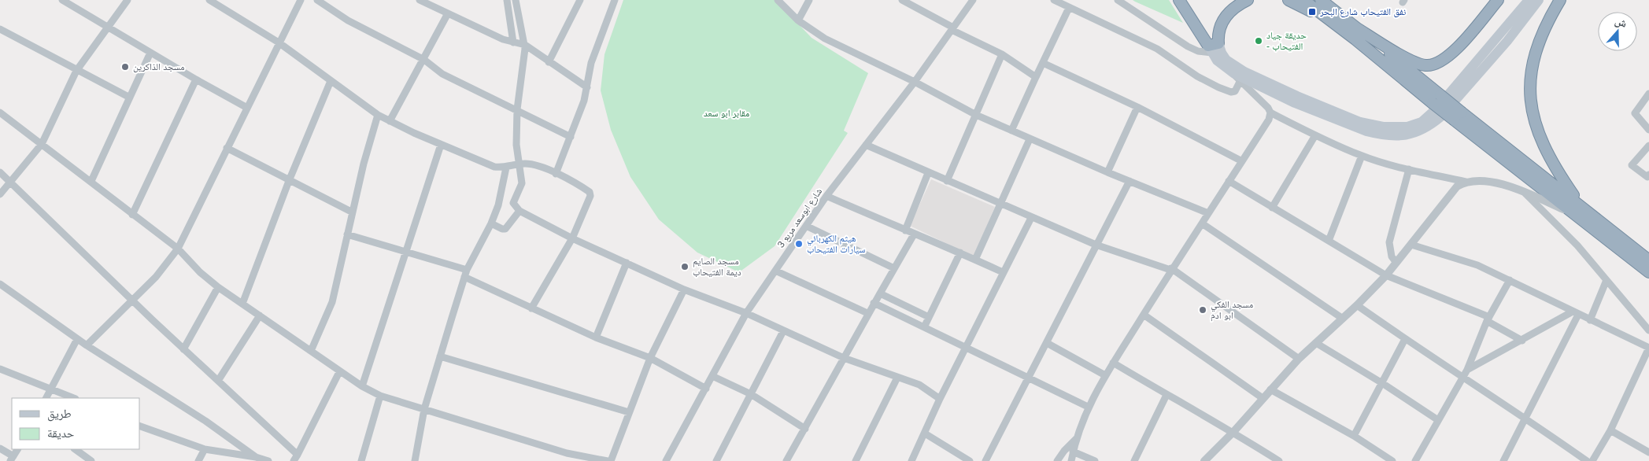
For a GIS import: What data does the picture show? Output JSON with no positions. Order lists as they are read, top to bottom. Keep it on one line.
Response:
{"streets":{"street":["شارع ابوسعد مربع 3"]},"parks":["مقابر ابو سعد"],"places":{"transit":["نفق الفتيحاب شارع البحر"],"other":["حديقة جياد - الفتيحاب","مسجد الذاكرين","هيثم الكهربائي سيارات الفتيحاب","مسجد الصايم ديمة الفتيحاب","مسجد الفكي ابو ادم"]},"legend":["طريق","حديقة"],"north":"top"}
